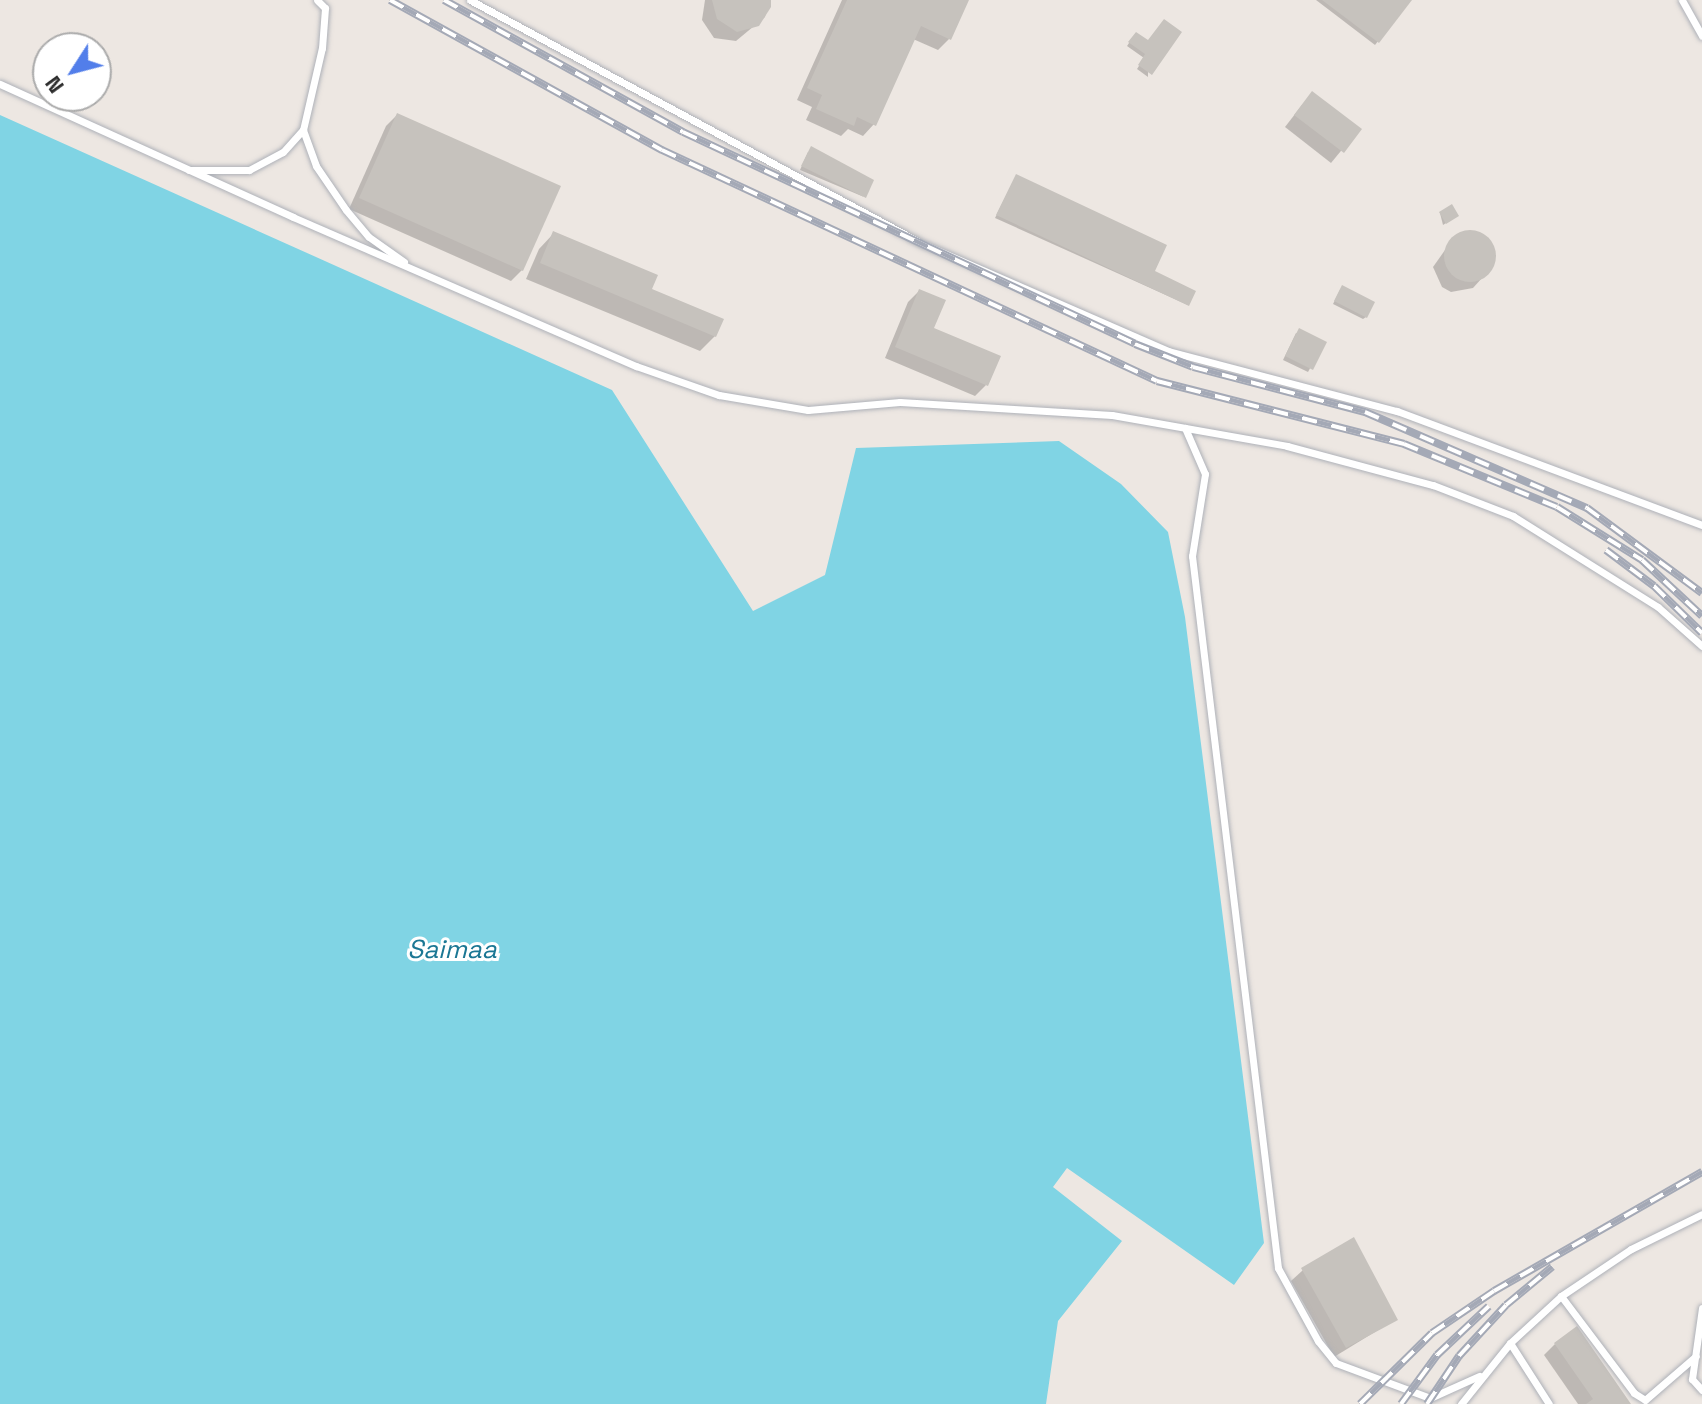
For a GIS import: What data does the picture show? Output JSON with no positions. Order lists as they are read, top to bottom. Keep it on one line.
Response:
{"water":["Saimaa"],"north":"bottom left"}
